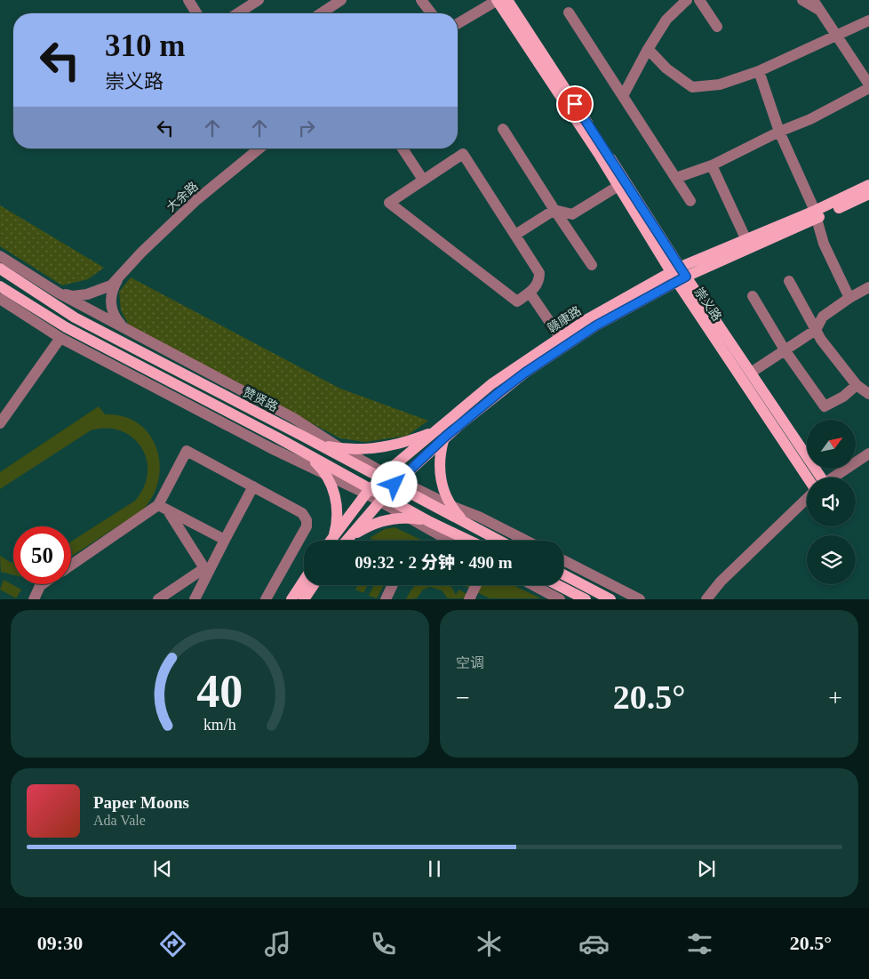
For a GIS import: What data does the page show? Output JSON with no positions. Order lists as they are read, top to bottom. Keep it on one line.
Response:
{"streets":{"main road":["崇义路","赣康路","赞贤路"],"street":["大余路"]},"crossings":[["崇义路","赣康路"],["赣康路","赞贤路"]],"north":"top right","page":{"turn":["310 m","崇义路"],"limit":"50","trip":"09:32 · 2 分钟 · 490 m","tile":"空调","heat":["−","20.5°","+"],"song":["Paper Moons","Ada Vale"],"tabs":["09:30","20.5°"],"gauge":["40","km/h"]}}
